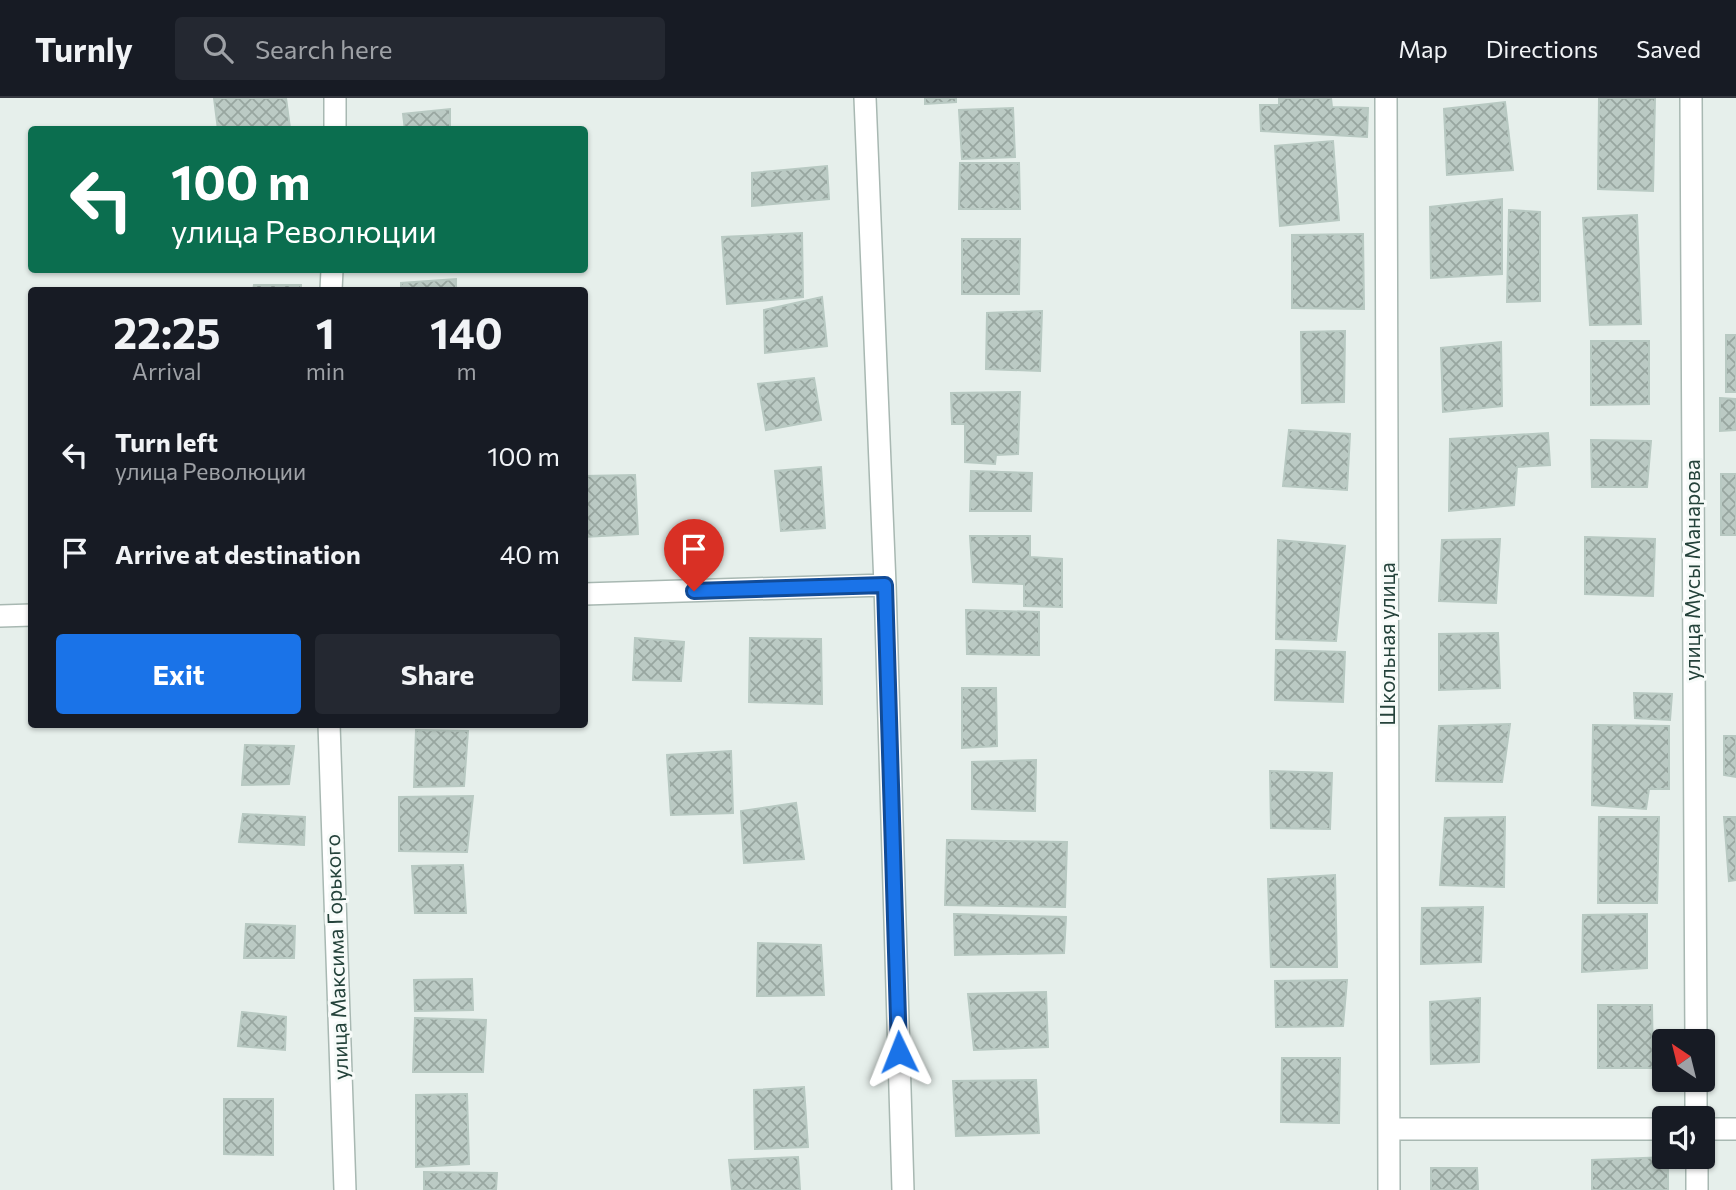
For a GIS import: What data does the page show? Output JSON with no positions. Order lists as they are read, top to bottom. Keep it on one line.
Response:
{"streets":{"street":["улица Мусы Манарова","Школьная улица","улица Максима Горького"]},"north":"top left","page":{"header":"Turnly","search":"Search here","nav":["Map","Directions","Saved"],"turn":["100 m","улица Революции"],"eta":["22:25","Arrival","1","min","140","m"],"list":[{"name":"Turn left","note":"улица Революции","value":"100 m"},{"name":"Arrive at destination","value":"40 m"}],"buttons":["Exit","Share"]}}
